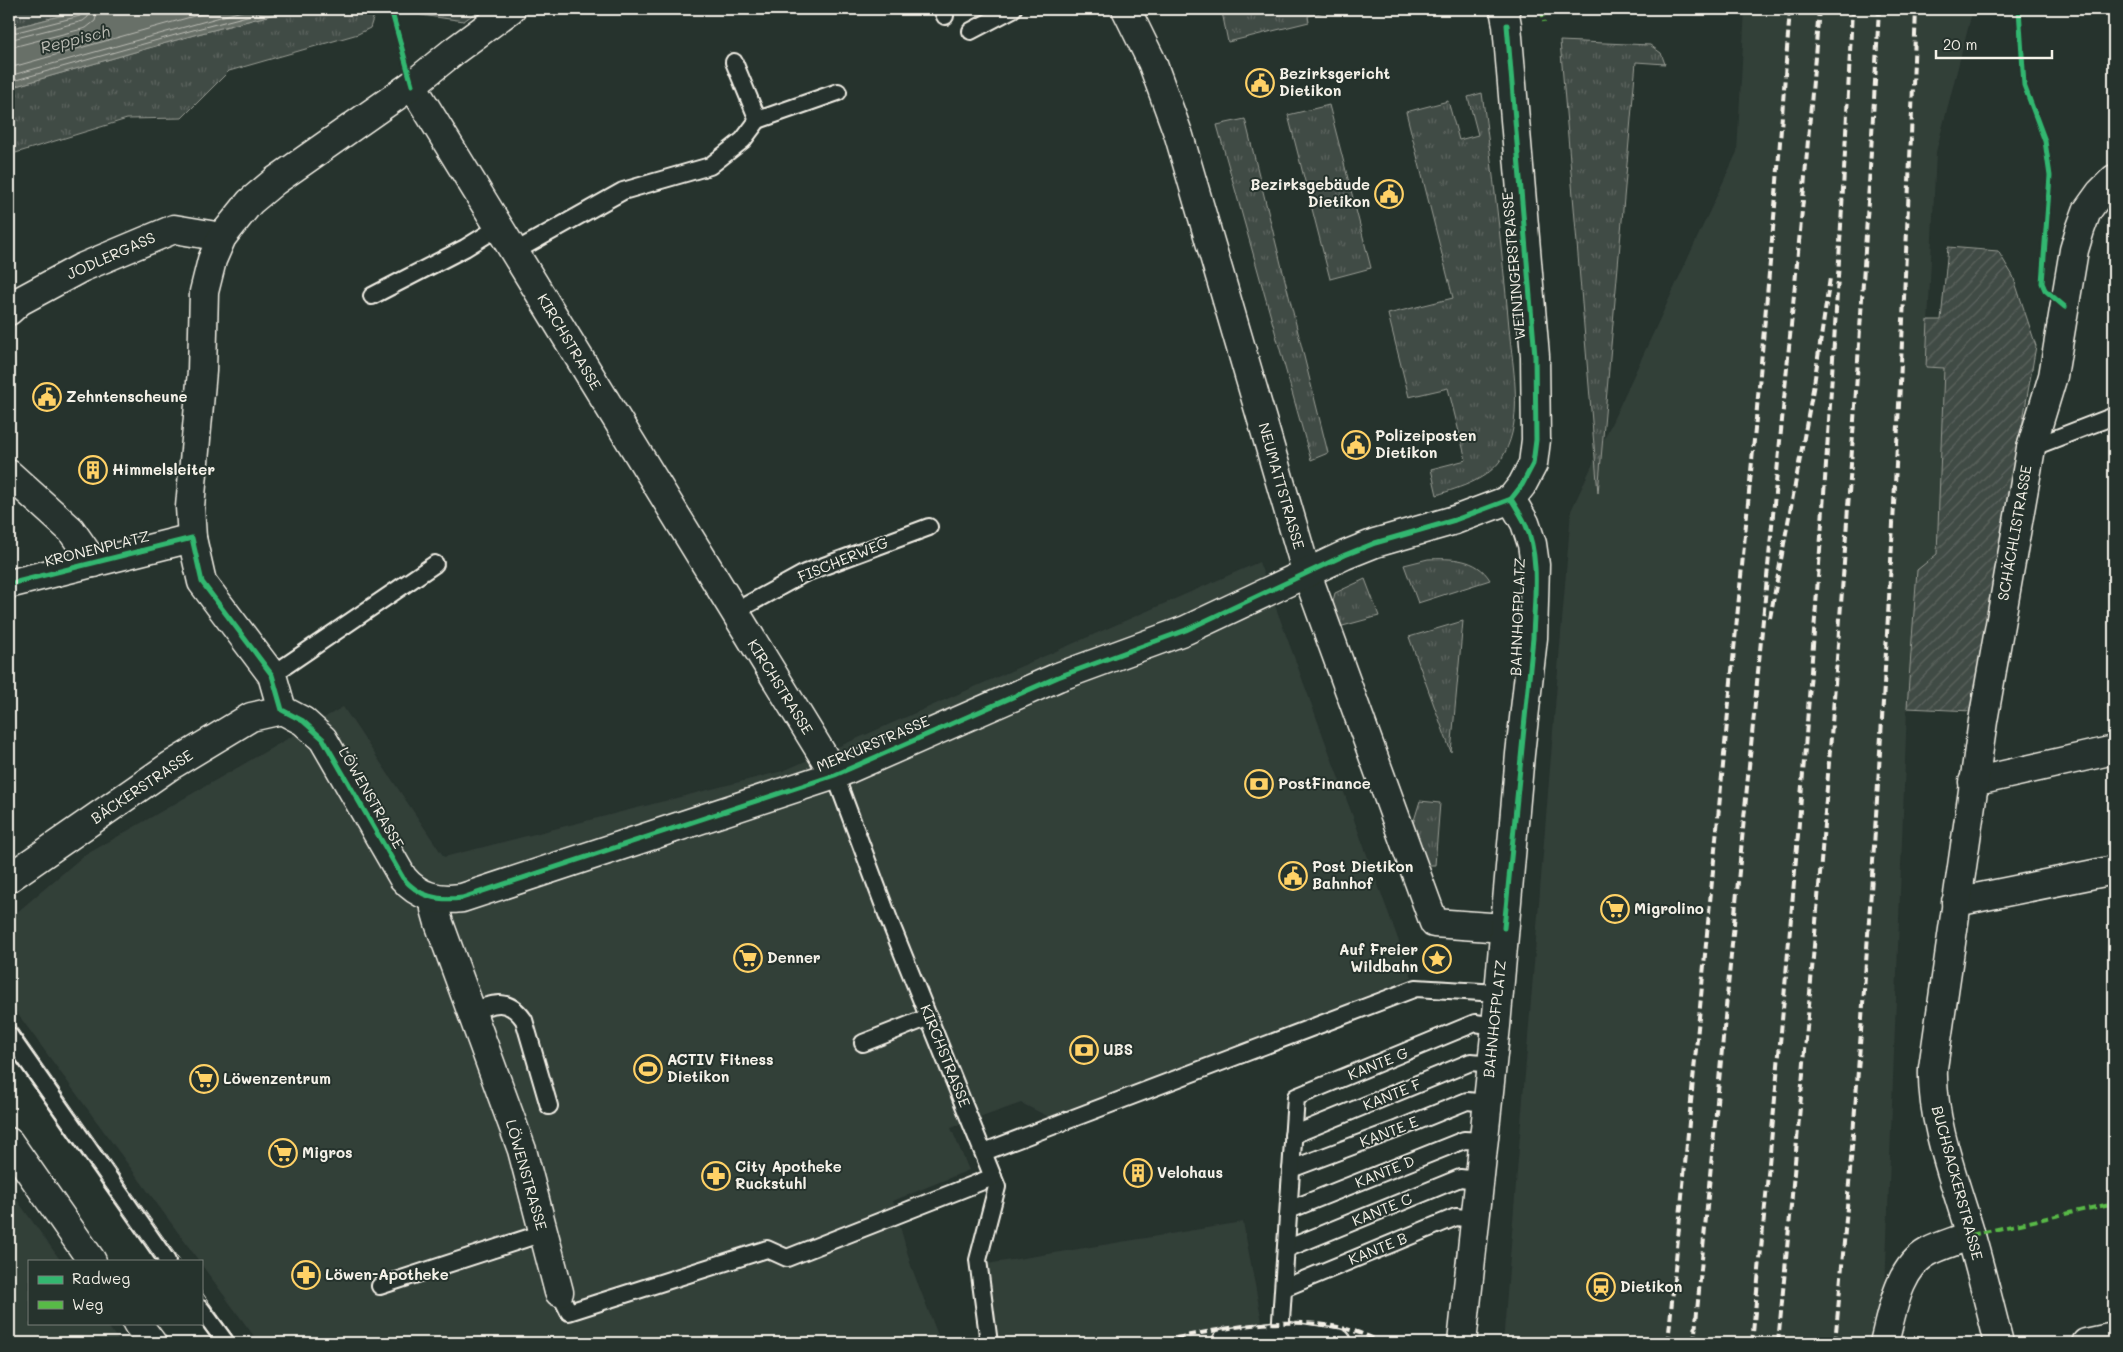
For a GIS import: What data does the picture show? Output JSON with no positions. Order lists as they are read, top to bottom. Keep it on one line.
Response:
{"streets":{"street":["JODLERGASS","WEININGERSTRASSE","KIRCHSTRASSE","NEUMATTSTRASSE","SCHÄCHLISTRASSE","KRONENPLATZ","BAHNHOFPLATZ","MERKURSTRASSE","BÄCKERSTRASSE","LÖWENSTRASSE","BUCHSACKERSTRASSE"],"lane":["FISCHERWEG","KANTE G","KANTE F","KANTE E","KANTE D","KANTE C","KANTE B"]},"crossings":[["WEININGERSTRASSE","BAHNHOFPLATZ"],["KIRCHSTRASSE","FISCHERWEG"],["KIRCHSTRASSE","MERKURSTRASSE"],["NEUMATTSTRASSE","BAHNHOFPLATZ"],["NEUMATTSTRASSE","MERKURSTRASSE"],["SCHÄCHLISTRASSE","BUCHSACKERSTRASSE"],["BAHNHOFPLATZ","KANTE G"],["BAHNHOFPLATZ","KANTE F"],["BAHNHOFPLATZ","KANTE E"],["BAHNHOFPLATZ","KANTE D"],["BAHNHOFPLATZ","KANTE C"],["BAHNHOFPLATZ","KANTE B"],["MERKURSTRASSE","LÖWENSTRASSE"],["BÄCKERSTRASSE","LÖWENSTRASSE"],["KANTE G","KANTE F"]],"water":["Reppisch"],"places":{"public building":["Bezirksgericht Dietikon","Bezirksgebäude Dietikon","Zehntenscheune","Polizeiposten Dietikon","Post Dietikon Bahnhof"],"building":["Himmelsleiter","Velohaus"],"bank":["PostFinance","UBS"],"supermarket":["Migrolino","Denner","Löwenzentrum","Migros"],"place":["Auf Freier Wildbahn"],"sports":["ACTIV Fitness Dietikon"],"pharmacy":["City Apotheke Ruckstuhl","Löwen-Apotheke"],"station":["Dietikon"]},"legend":["Radweg","Weg"],"scale_bar":"20 m"}
